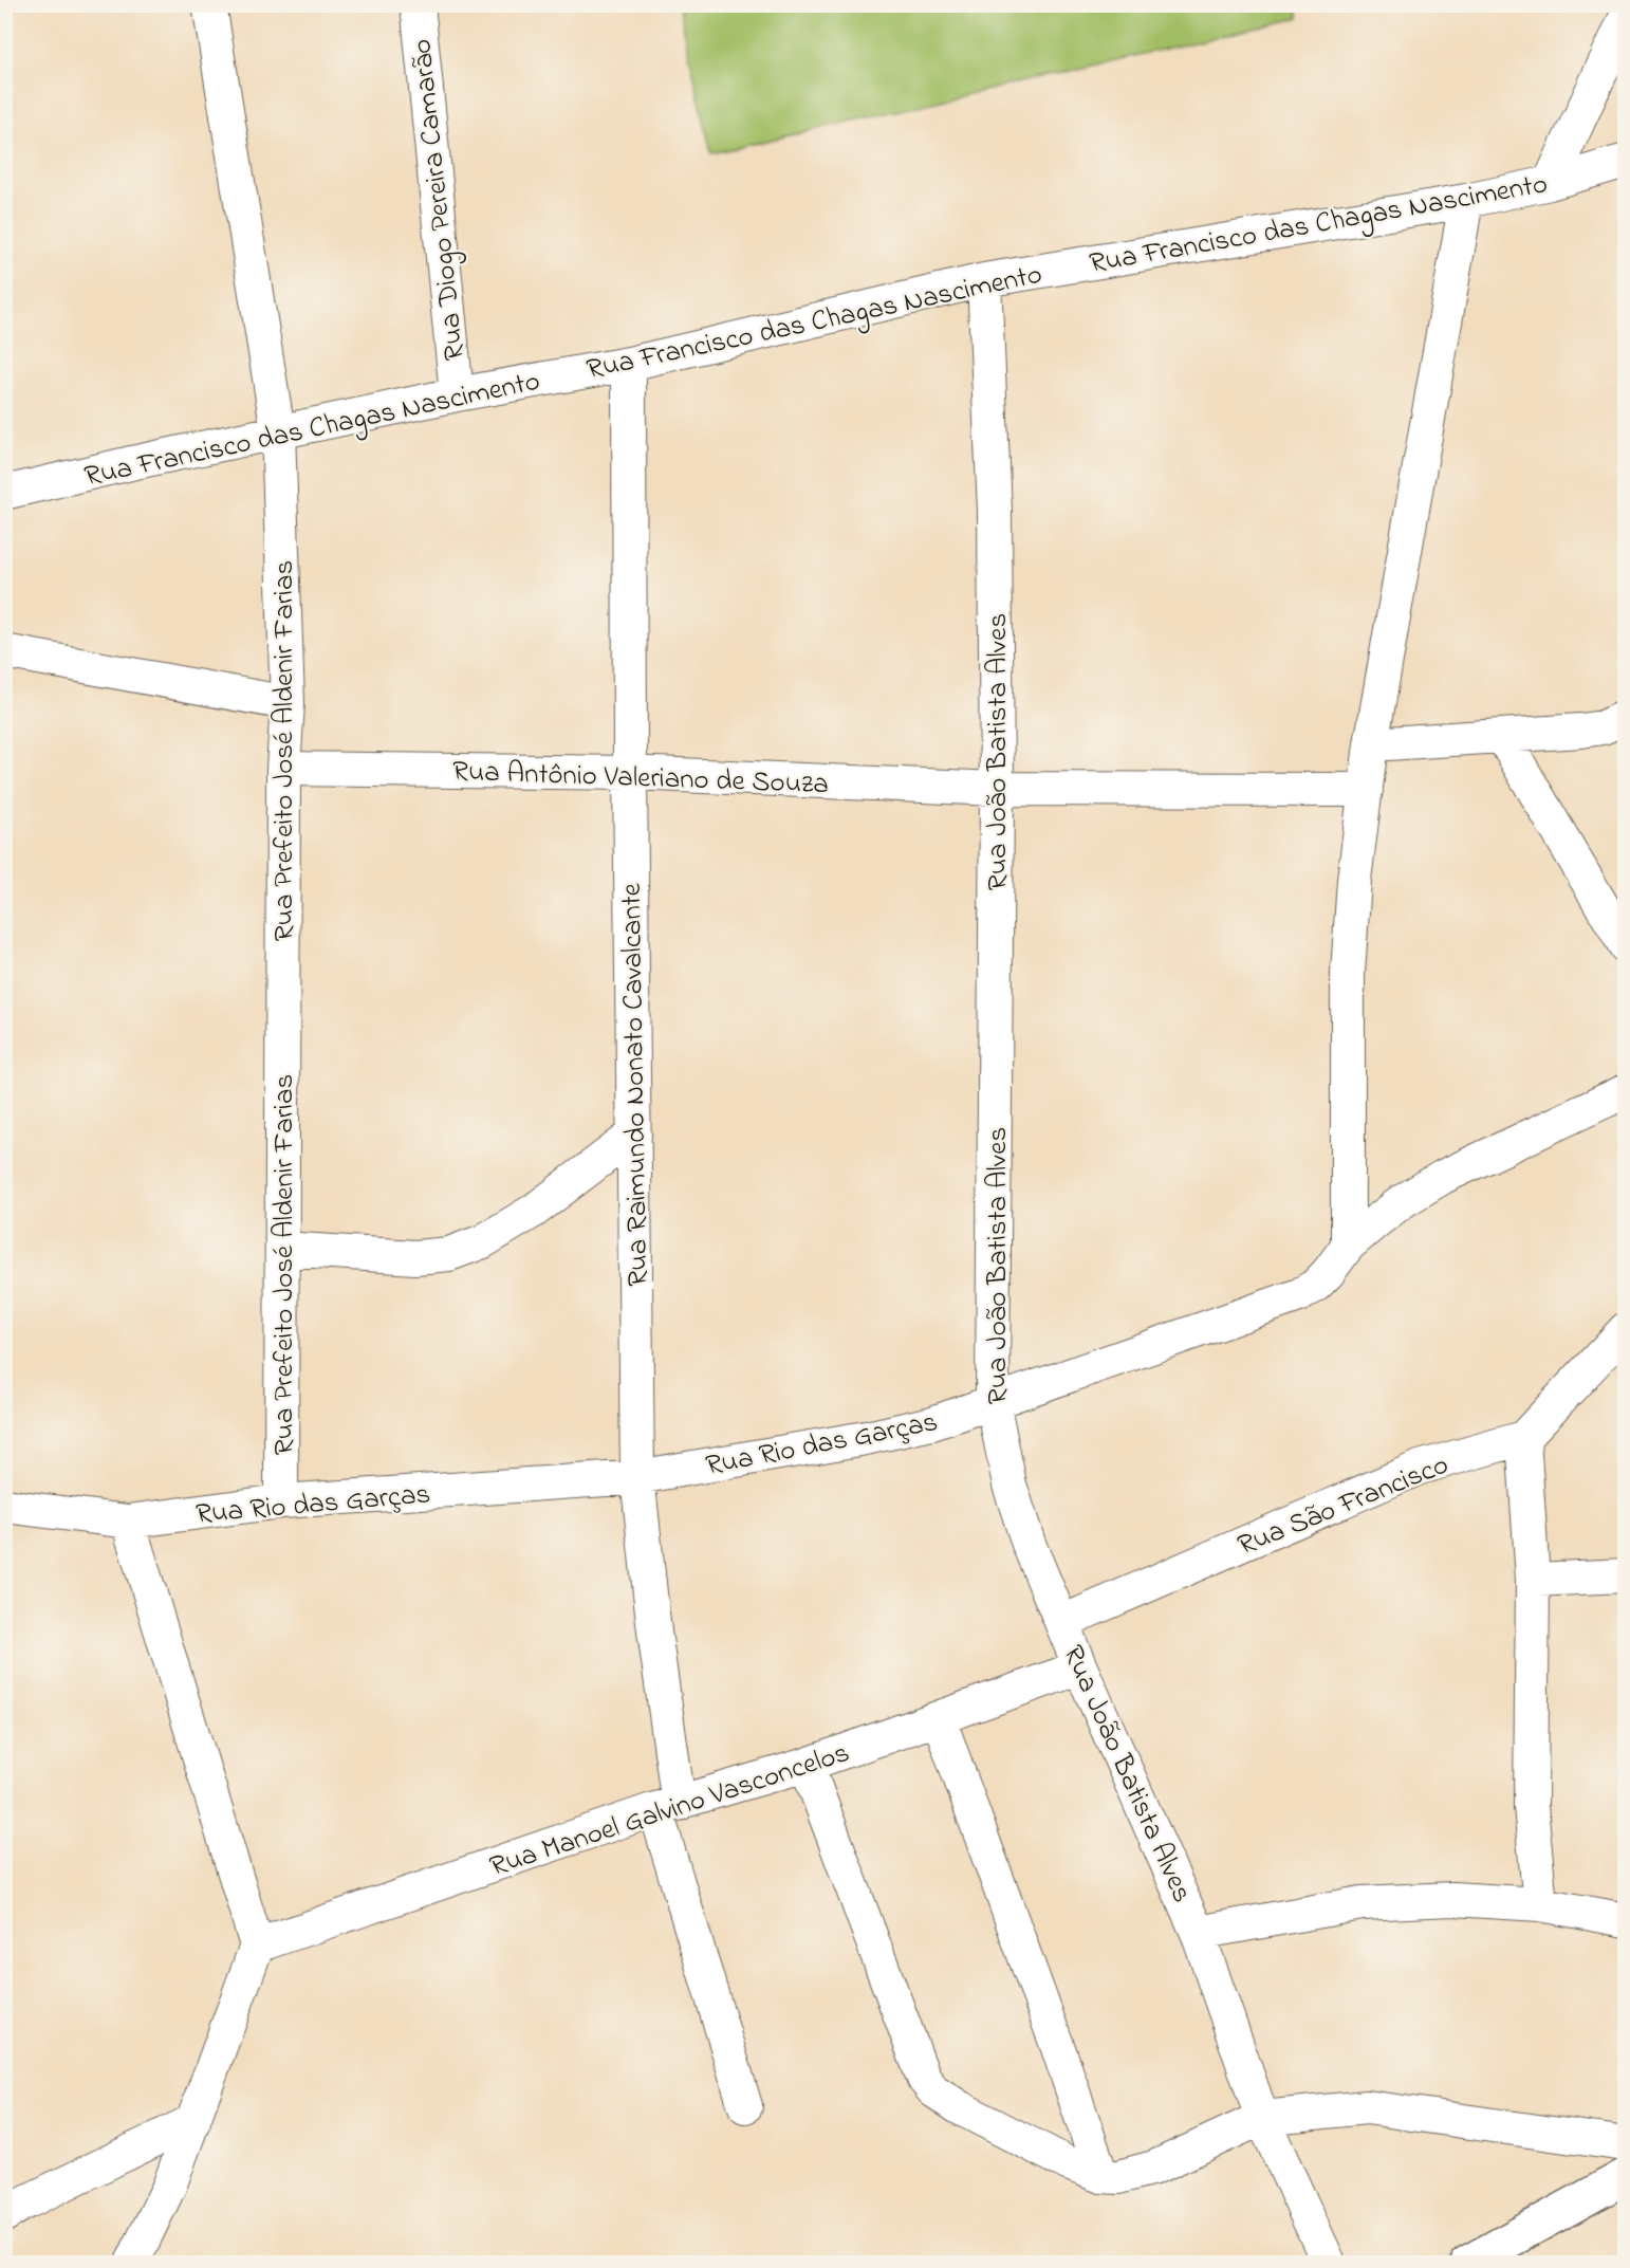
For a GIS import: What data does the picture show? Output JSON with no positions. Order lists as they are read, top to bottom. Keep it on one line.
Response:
{"streets":{"street":["Rua Diogo Pereira Camarão","Rua Francisco das Chagas Nascimento","Rua Prefeito José Aldenir Farias","Rua João Batista Alves","Rua Antônio Valeriano de Souza","Rua Raimundo Nonato Cavalcante","Rua Rio das Garças","Rua São Francisco","Rua Manoel Galvino Vasconcelos"]},"crossings":[["Rua Diogo Pereira Camarão","Rua Francisco das Chagas Nascimento"],["Rua Francisco das Chagas Nascimento","Rua Prefeito José Aldenir Farias"],["Rua Francisco das Chagas Nascimento","Rua João Batista Alves"],["Rua Francisco das Chagas Nascimento","Rua Raimundo Nonato Cavalcante"],["Rua Prefeito José Aldenir Farias","Rua Antônio Valeriano de Souza"],["Rua Prefeito José Aldenir Farias","Rua Rio das Garças"],["Rua João Batista Alves","Rua Antônio Valeriano de Souza"],["Rua João Batista Alves","Rua Rio das Garças"],["Rua João Batista Alves","Rua São Francisco"],["Rua João Batista Alves","Rua Manoel Galvino Vasconcelos"],["Rua Antônio Valeriano de Souza","Rua Raimundo Nonato Cavalcante"],["Rua Raimundo Nonato Cavalcante","Rua Rio das Garças"],["Rua Raimundo Nonato Cavalcante","Rua Manoel Galvino Vasconcelos"]]}
